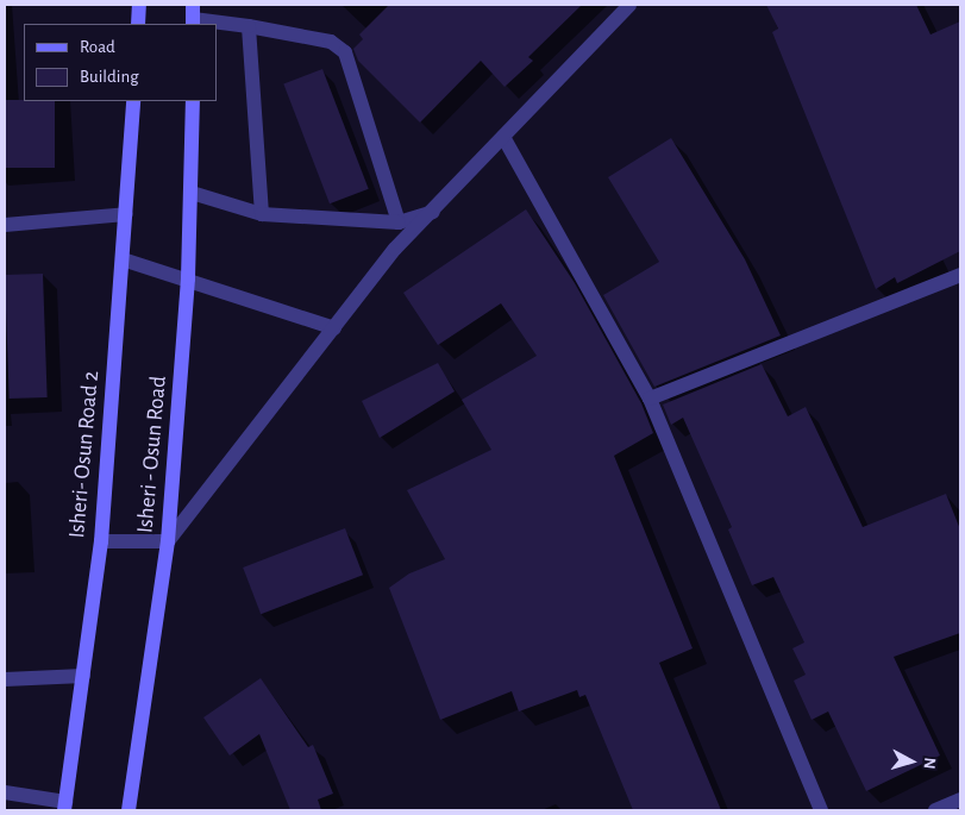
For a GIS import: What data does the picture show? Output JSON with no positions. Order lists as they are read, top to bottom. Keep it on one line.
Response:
{"streets":{"main road":["Isheri- Osun Road 2","Isheri - Osun Road"]},"legend":["Road","Building"],"north":"right"}
